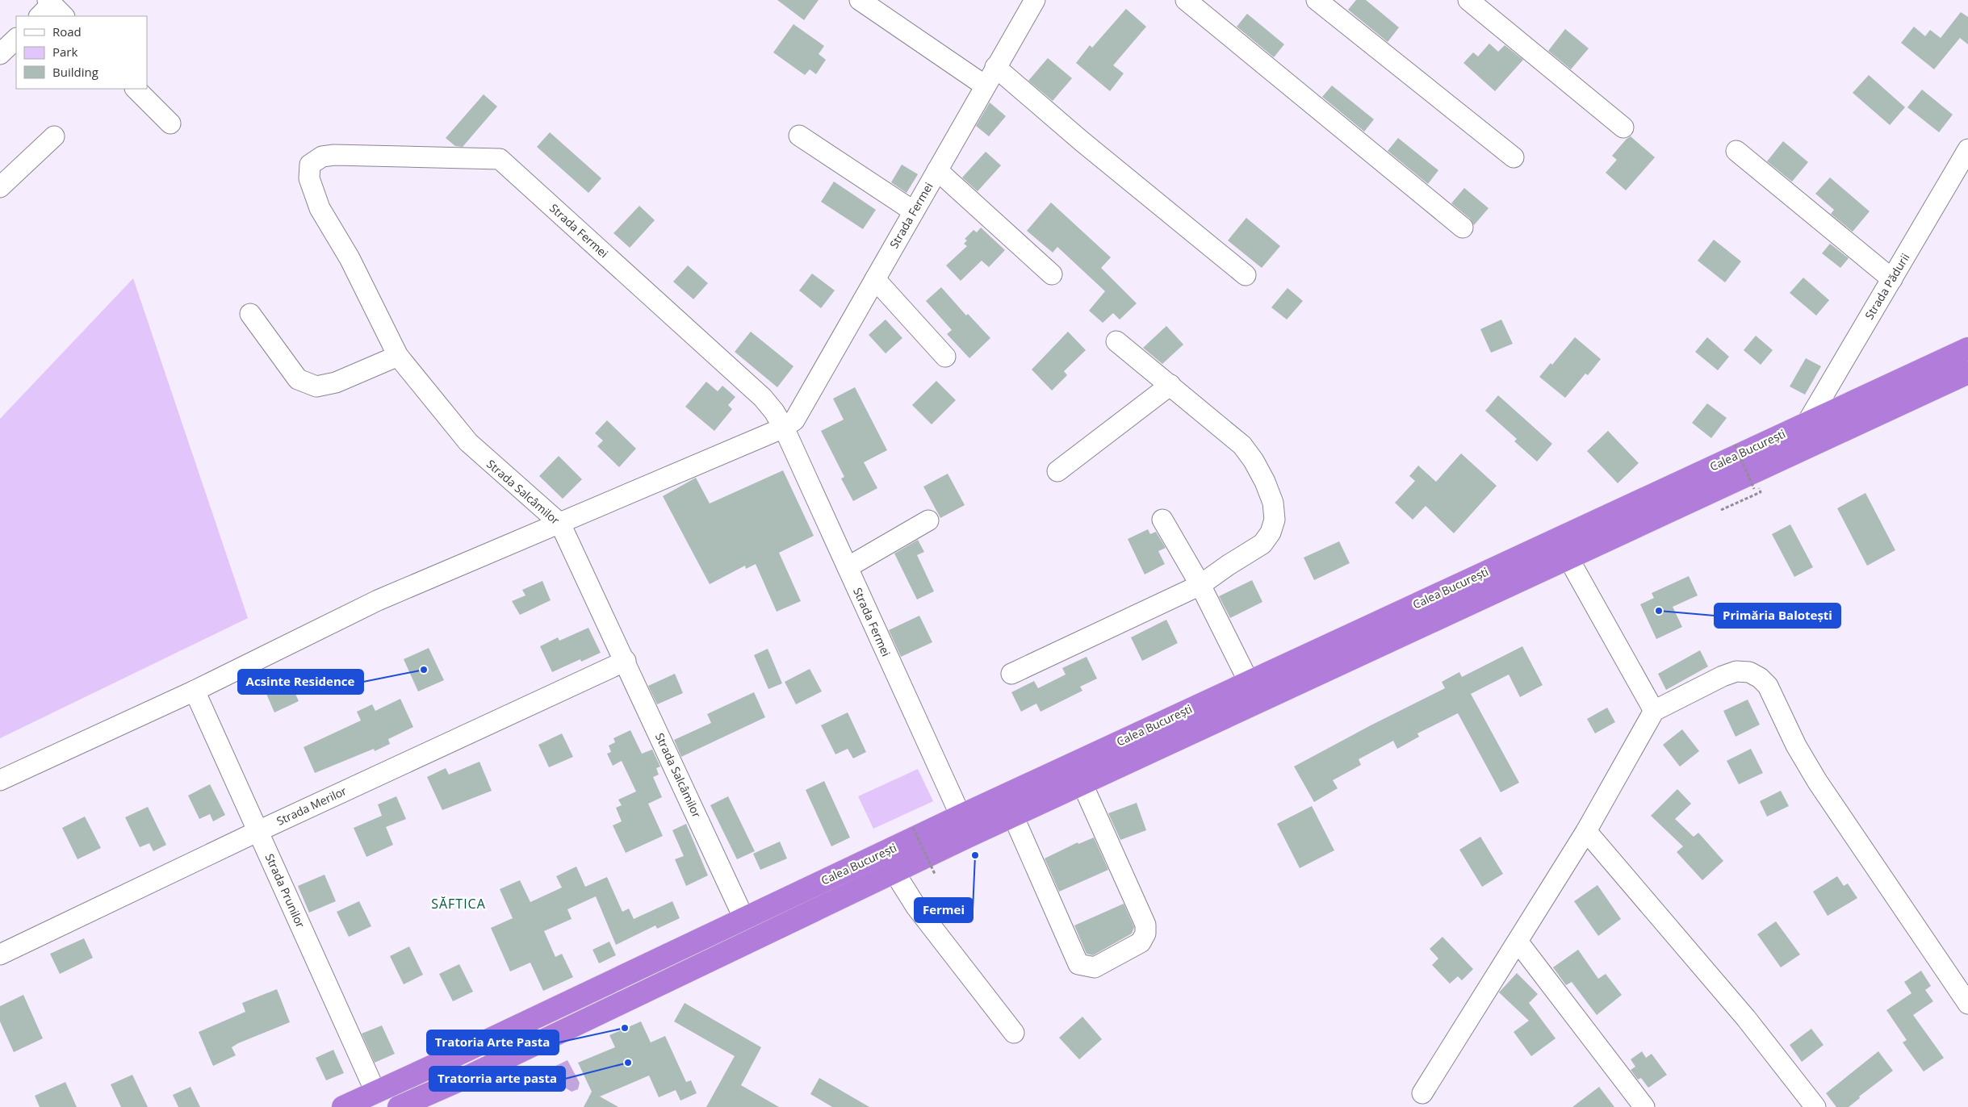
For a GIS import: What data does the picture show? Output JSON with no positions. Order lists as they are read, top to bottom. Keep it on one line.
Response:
{"streets":{"highway":["Calea București"],"street":["Strada Fermei","Strada Pădurii","Strada Salcâmilor","Strada Merilor","Strada Prunilor"]},"crossings":[["Strada Fermei","Calea București"],["Strada Fermei","Strada Salcâmilor"],["Strada Pădurii","Calea București"],["Calea București","Strada Salcâmilor"],["Calea București","Strada Prunilor"],["Strada Salcâmilor","Strada Merilor"],["Strada Merilor","Strada Prunilor"]],"districts":["SĂFTICA"],"places":["Primăria Balotești","Acsinte Residence","Fermei","Tratoria Arte Pasta","Tratorria arte pasta"],"legend":["Road","Park","Building"]}
